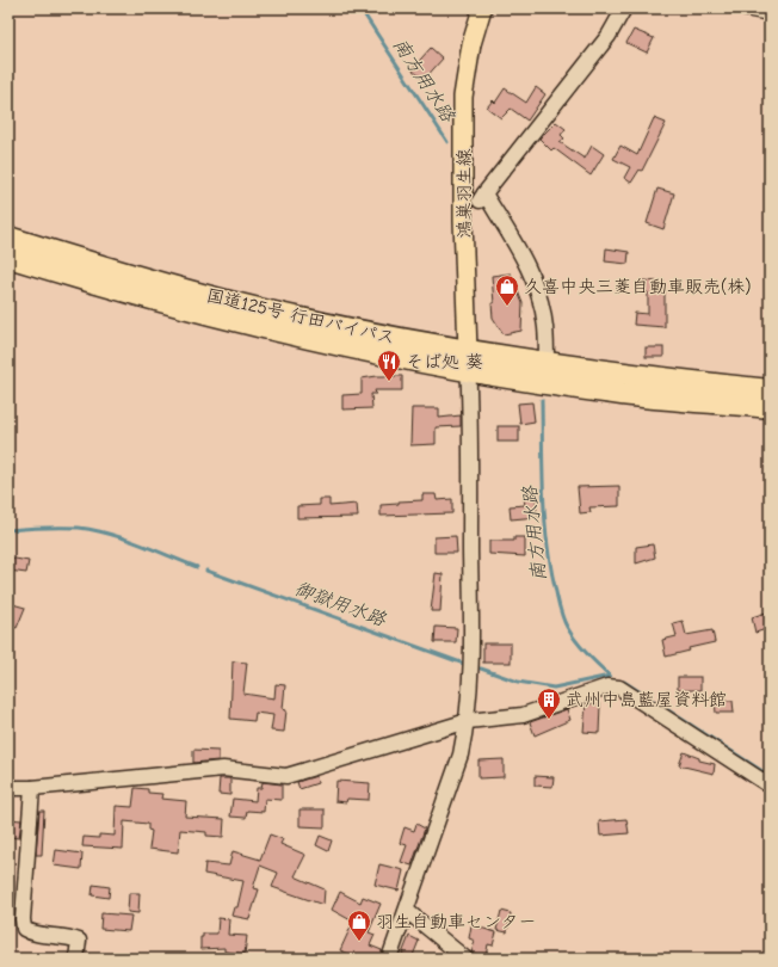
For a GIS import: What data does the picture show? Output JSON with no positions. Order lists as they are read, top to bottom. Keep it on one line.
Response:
{"streets":{"highway":["国道125号 行田バイパス"],"main road":["鴻巣羽生線"]},"crossings":[["鴻巣羽生線","国道125号 行田バイパス"]],"water":["南方用水路","御獄用水路"],"places":{"shop":["久喜中央三菱自動車販売(株)","羽生自動車センター"],"restaurant":["そば処 葵"],"building":["武州中島藍屋資料館"]}}
